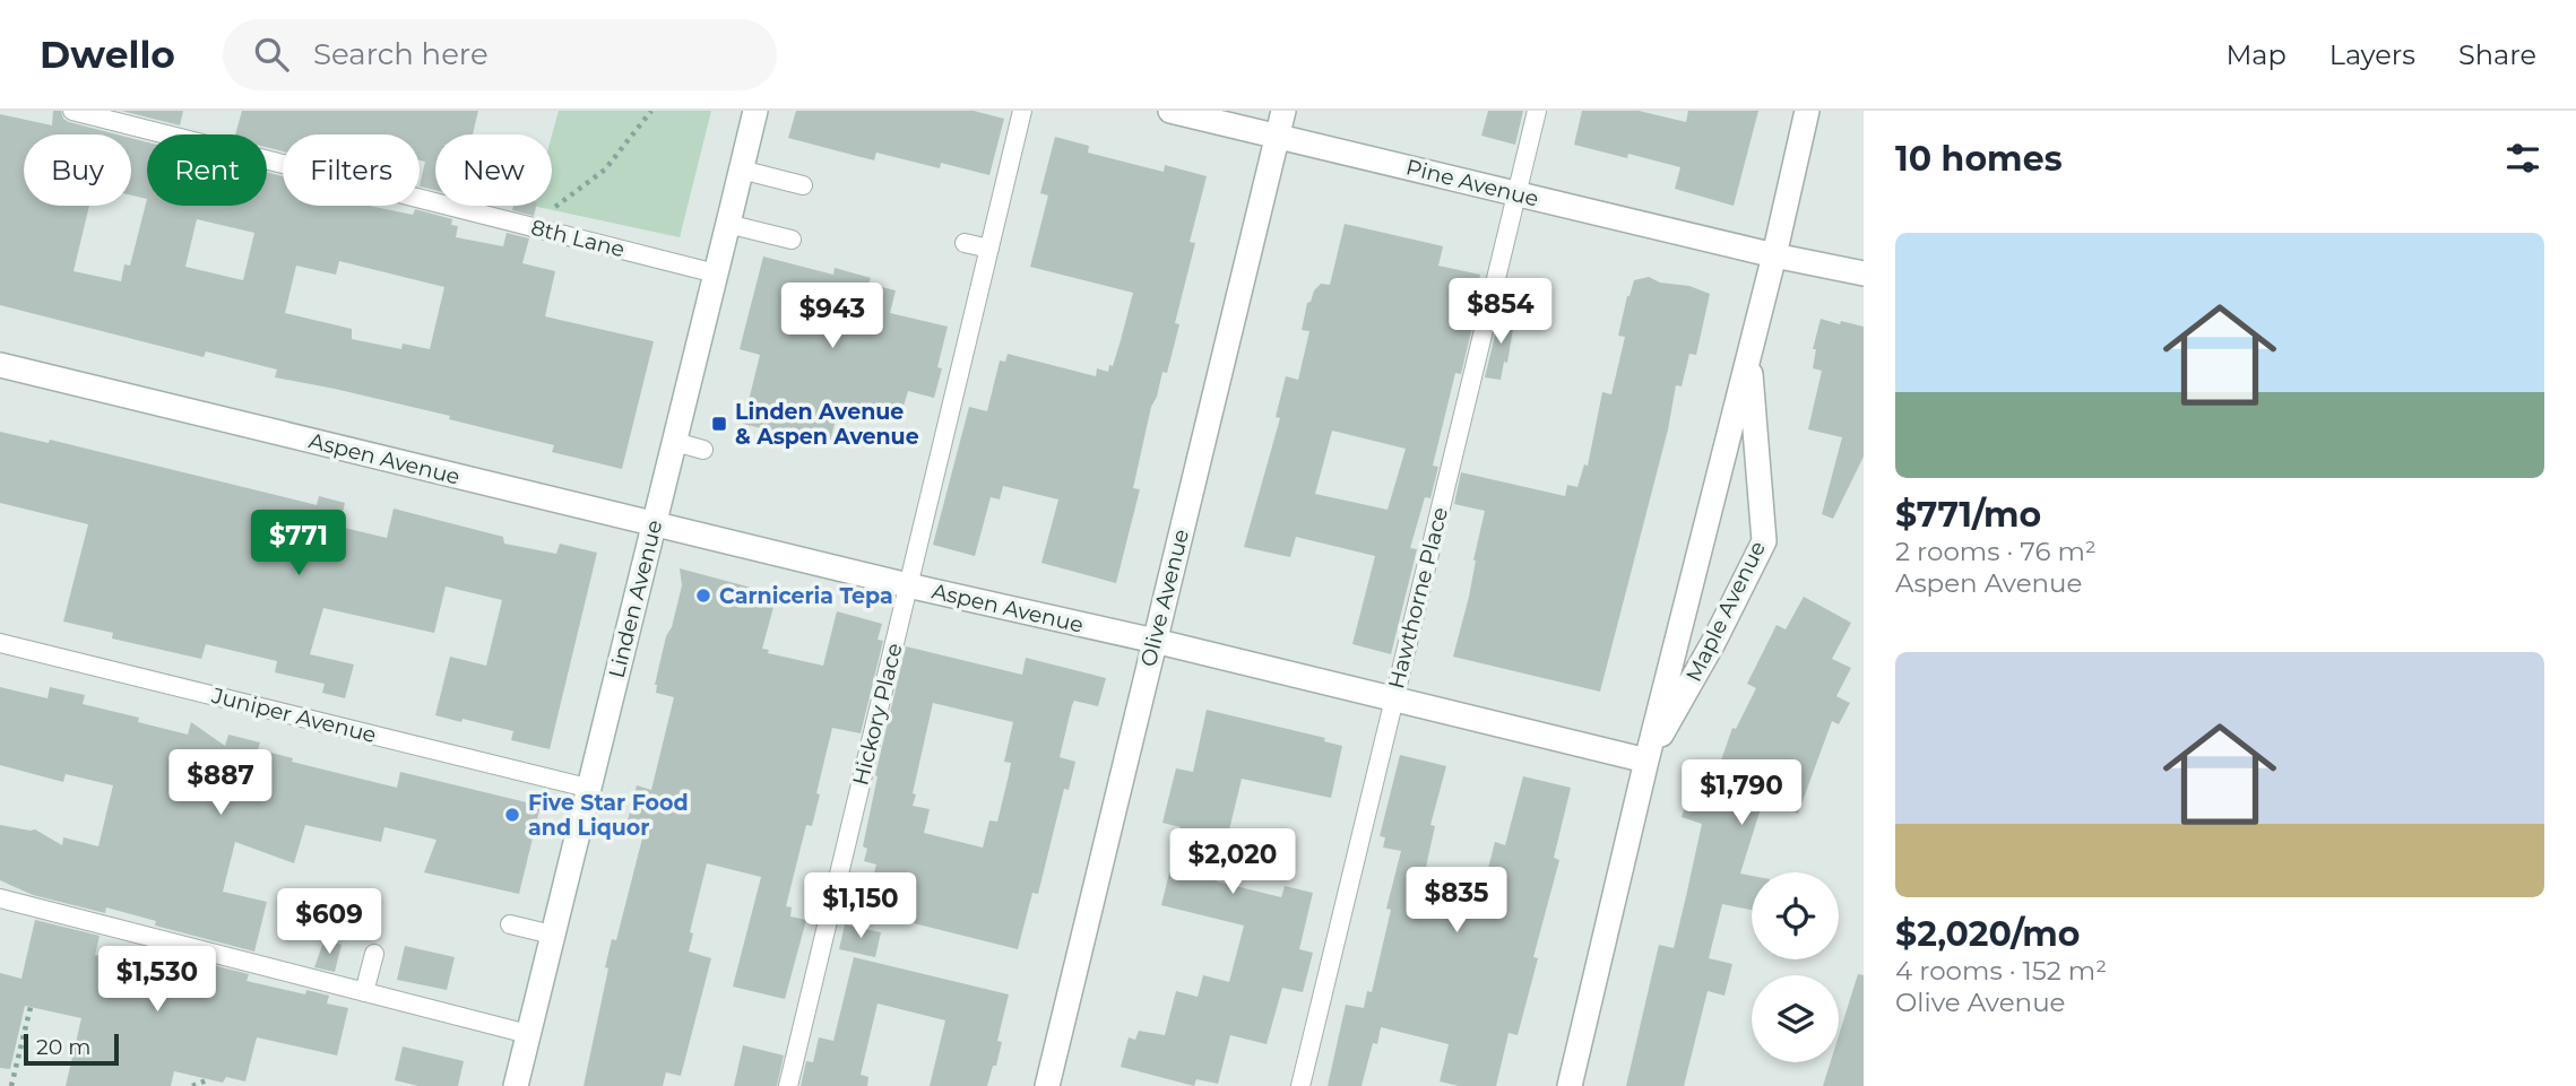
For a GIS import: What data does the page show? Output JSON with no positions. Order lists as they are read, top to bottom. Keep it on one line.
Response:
{"streets":{"street":["Pine Avenue","Aspen Avenue","Olive Avenue","Linden Avenue","Maple Avenue"],"lane":["8th Lane","Hawthorne Place","Hickory Place","Juniper Avenue"]},"crossings":[["Pine Avenue","Olive Avenue"],["Pine Avenue","Hawthorne Place"],["Pine Avenue","Maple Avenue"],["8th Lane","Linden Avenue"],["Aspen Avenue","Olive Avenue"],["Aspen Avenue","Hawthorne Place"],["Aspen Avenue","Linden Avenue"],["Aspen Avenue","Maple Avenue"],["Aspen Avenue","Hickory Place"],["Linden Avenue","Juniper Avenue"]],"places":{"transit":["Linden Avenue & Aspen Avenue"],"other":["Carniceria Tepa","Five Star Food and Liquor"]},"scale_bar":"20 m","page":{"header":"Dwello","search":"Search here","nav":["Map","Layers","Share"],"heading":"10 homes","chip":["Buy","Rent","Filters","New"],"list":[{"name":"$771/mo","note":"2 rooms · 76 m² · Aspen Avenue"},{"name":"$2,020/mo","note":"4 rooms · 152 m² · Olive Avenue"}],"price":["$854","$943","$771","$887","$1,790","$2,020","$835","$1,150","$609","$1,530"],"scale":"20 m"}}
